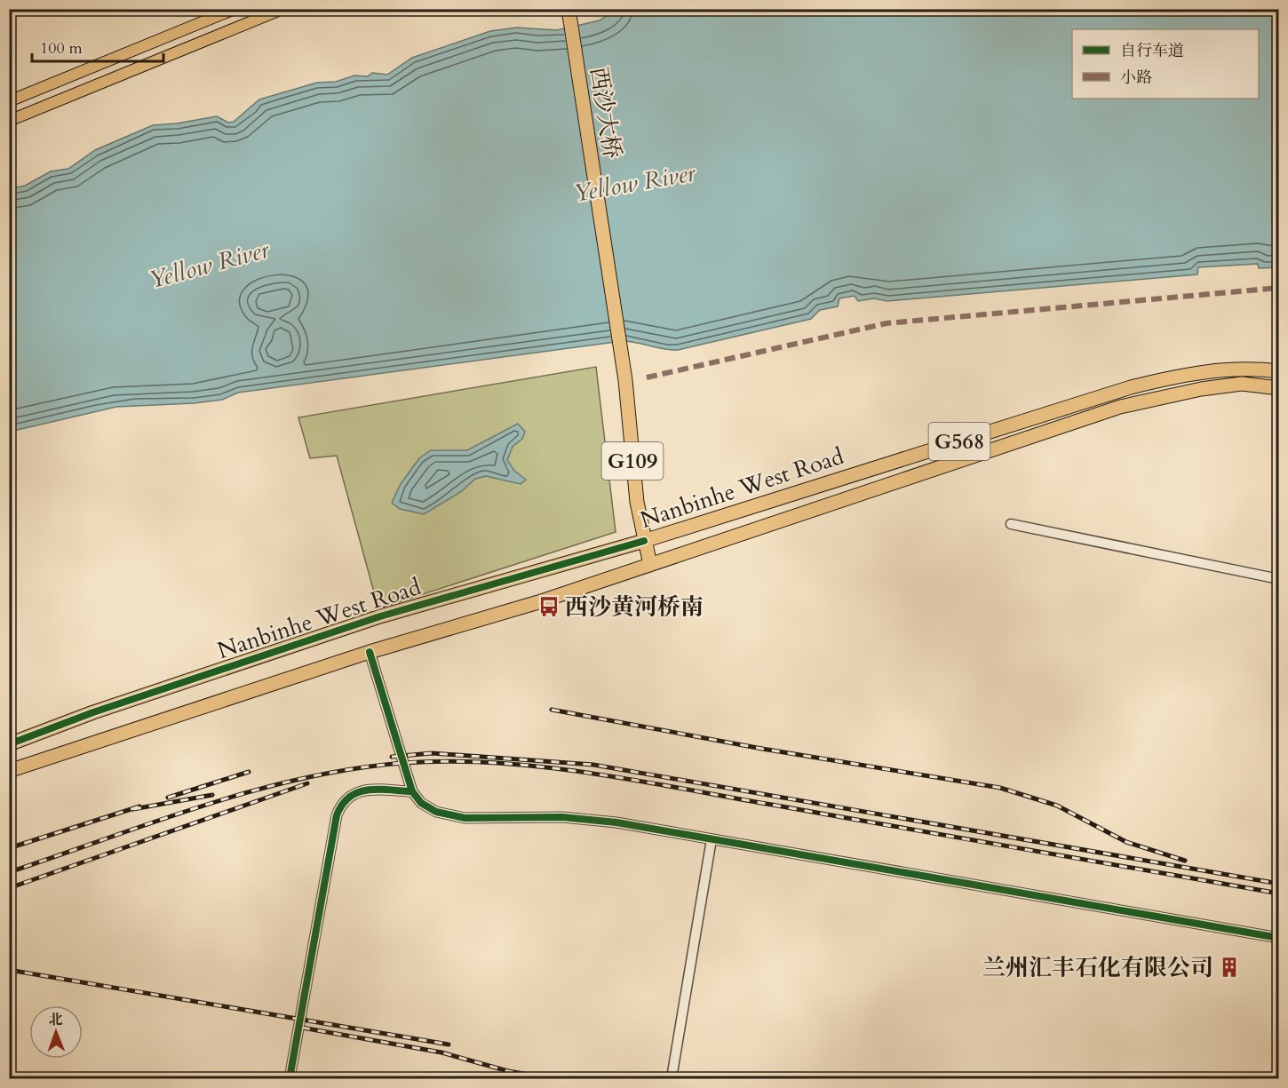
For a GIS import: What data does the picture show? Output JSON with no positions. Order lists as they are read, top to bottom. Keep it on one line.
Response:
{"streets":{"highway":["西沙大桥","G568","G109","Nanbinhe West Road"]},"crossings":[["西沙大桥","G109"],["西沙大桥","Nanbinhe West Road"],["G109","Nanbinhe West Road"]],"water":["Yellow River"],"places":{"bus stop":["西沙黄河桥南"],"building":["兰州汇丰石化有限公司"]},"legend":["自行车道","小路"],"scale_bar":"100 m","north":"top"}
